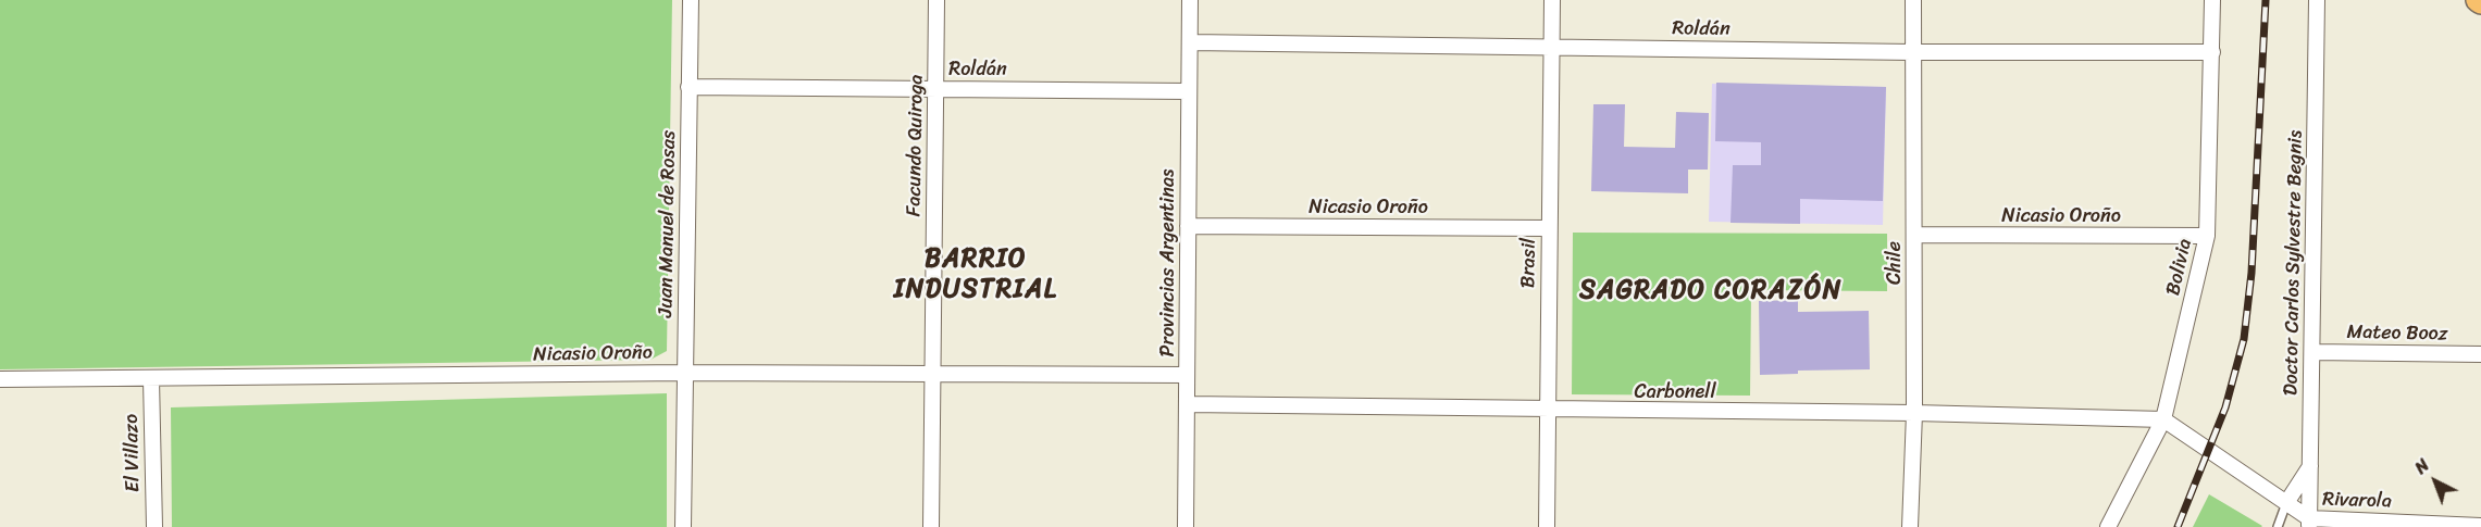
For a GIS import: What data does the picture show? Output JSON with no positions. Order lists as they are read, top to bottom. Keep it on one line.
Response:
{"streets":{"street":["Roldán","Facundo Quiroga","Nicasio Oroño","Juan Manuel de Rosas","Provincias Argentinas","Brasil","Chile","Doctor Carlos Sylvestre Begnis","Bolivia","Mateo Booz","Carbonell","El Villazo","Rivarola"]},"crossings":[["Roldán","Facundo Quiroga"],["Roldán","Juan Manuel de Rosas"],["Roldán","Provincias Argentinas"],["Roldán","Brasil"],["Roldán","Chile"],["Roldán","Bolivia"],["Facundo Quiroga","Nicasio Oroño"],["Nicasio Oroño","Juan Manuel de Rosas"],["Nicasio Oroño","Provincias Argentinas"],["Nicasio Oroño","Brasil"],["Nicasio Oroño","Chile"],["Nicasio Oroño","Bolivia"],["Nicasio Oroño","El Villazo"],["Provincias Argentinas","Carbonell"],["Brasil","Carbonell"],["Chile","Carbonell"],["Doctor Carlos Sylvestre Begnis","Mateo Booz"],["Doctor Carlos Sylvestre Begnis","Rivarola"],["Bolivia","Carbonell"]],"districts":["BARRIO INDUSTRIAL","SAGRADO CORAZÓN"],"north":"top left"}
